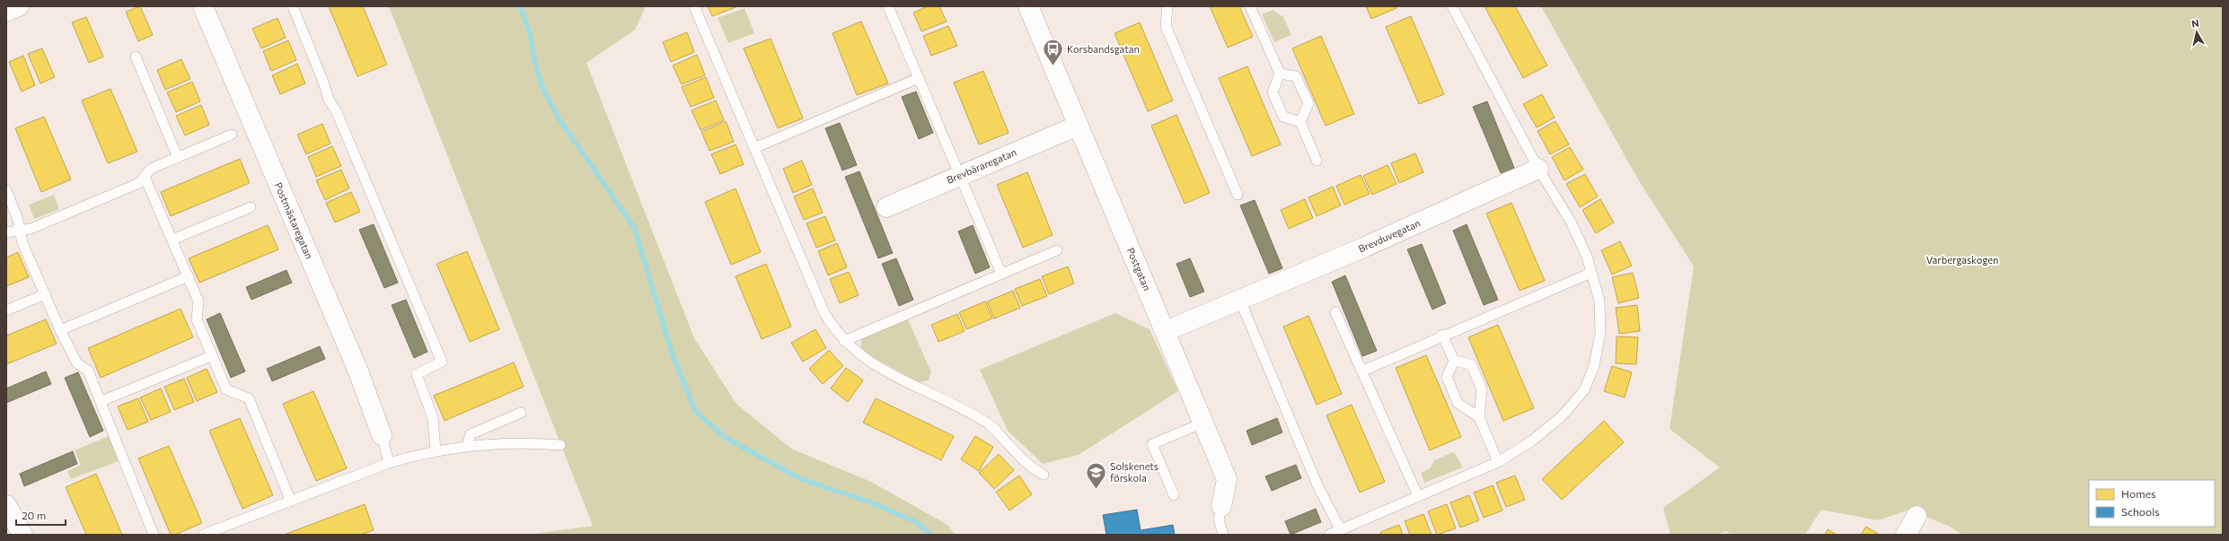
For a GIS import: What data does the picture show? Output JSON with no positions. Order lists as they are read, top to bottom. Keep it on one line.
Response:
{"streets":{"street":["Brevbäraregatan","Postmästaregatan","Brevduvegatan","Postgatan"]},"crossings":[["Brevbäraregatan","Postgatan"],["Brevduvegatan","Postgatan"]],"parks":["Varbergaskogen"],"places":{"bus stop":["Korsbandsgatan"],"school or university":["Solskenets förskola"]},"legend":["Homes","Schools"],"scale_bar":"20 m","north":"top"}
